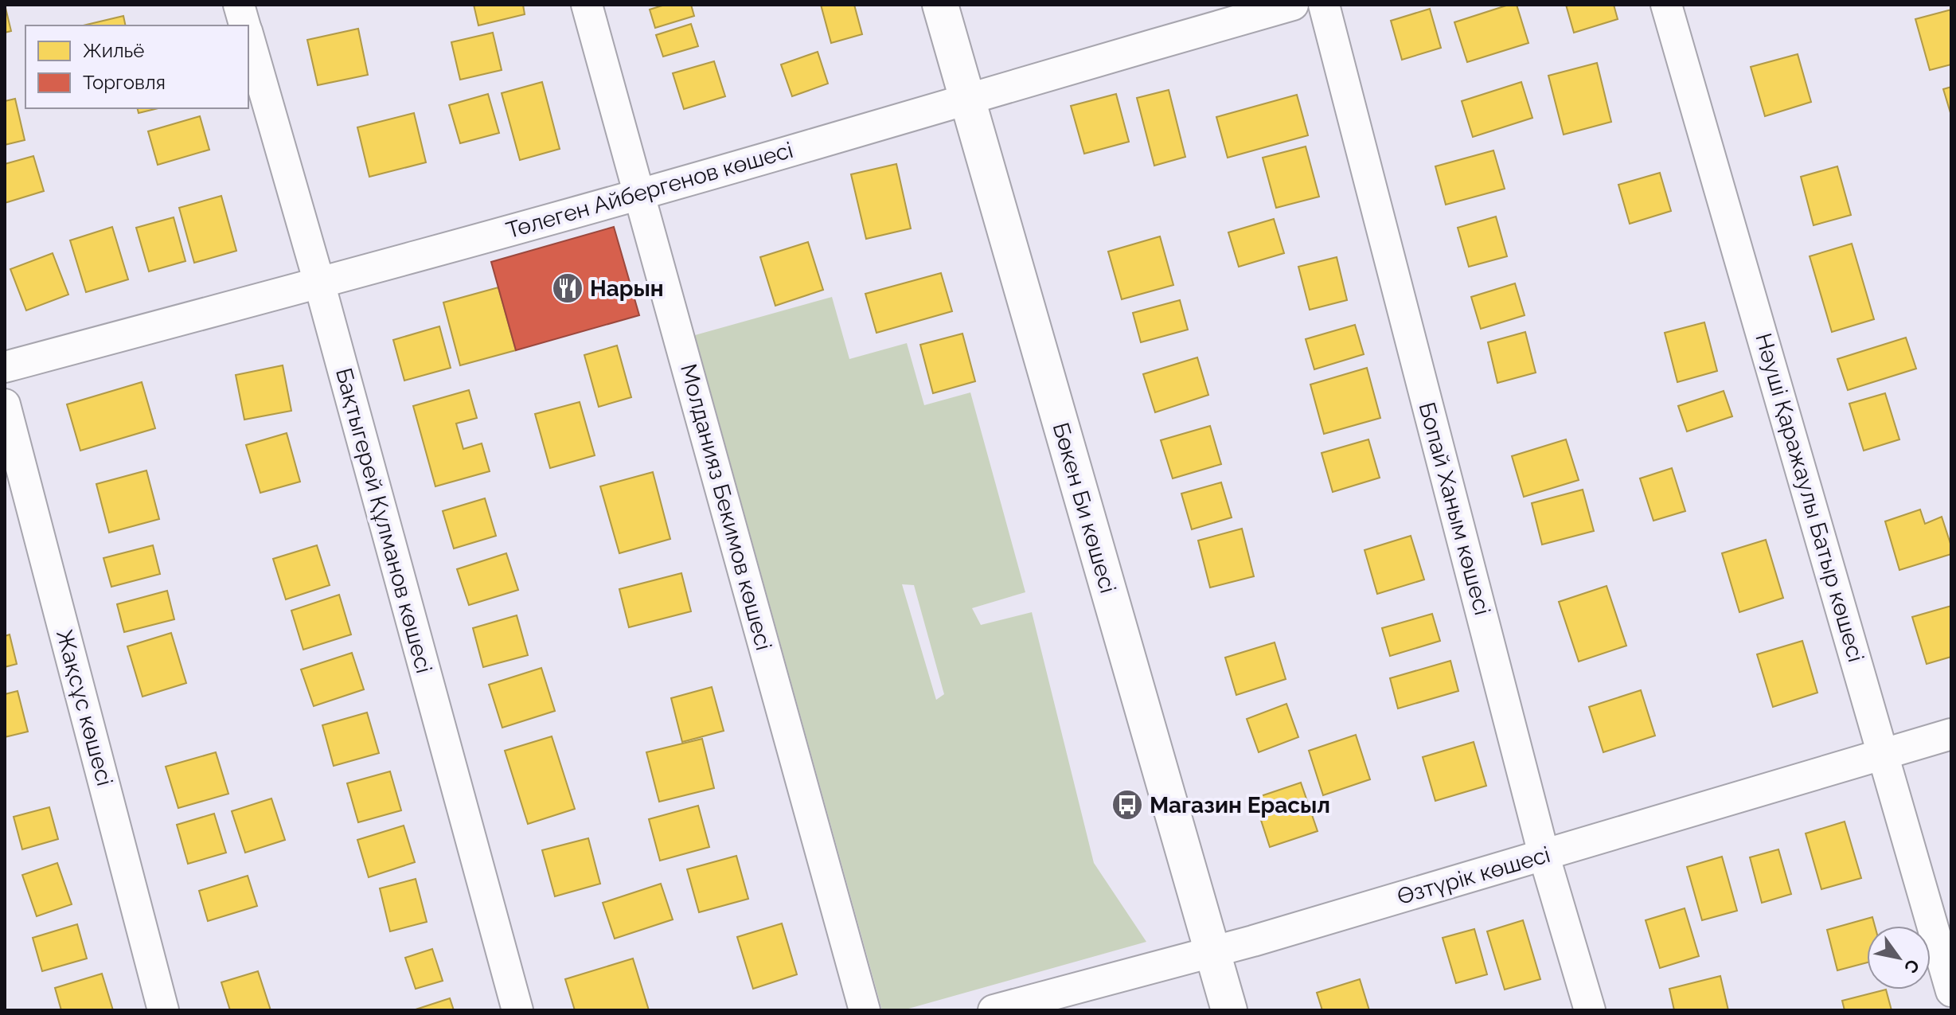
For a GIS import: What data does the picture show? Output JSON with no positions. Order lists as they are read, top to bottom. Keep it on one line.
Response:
{"streets":{"street":["Төлеген Айбергенов көшесі","Нәуші Қаражаулы Батыр көшесі","Молданияз Бекимов көшесі","Бөкен Би көшесі","Бопай Ханым көшесі","Бақтыгерей Құлманов көшесі","Жақсұс көшесі","Өзтүрік көшесі"]},"crossings":[["Төлеген Айбергенов көшесі","Молданияз Бекимов көшесі"],["Төлеген Айбергенов көшесі","Бөкен Би көшесі"],["Төлеген Айбергенов көшесі","Бақтыгерей Құлманов көшесі"],["Нәуші Қаражаулы Батыр көшесі","Өзтүрік көшесі"],["Бөкен Би көшесі","Өзтүрік көшесі"],["Бопай Ханым көшесі","Өзтүрік көшесі"]],"places":{"restaurant":["Нарын"],"bus stop":["Магазин Ерасыл"]},"legend":["Жильё","Торговля"],"north":"bottom right"}
